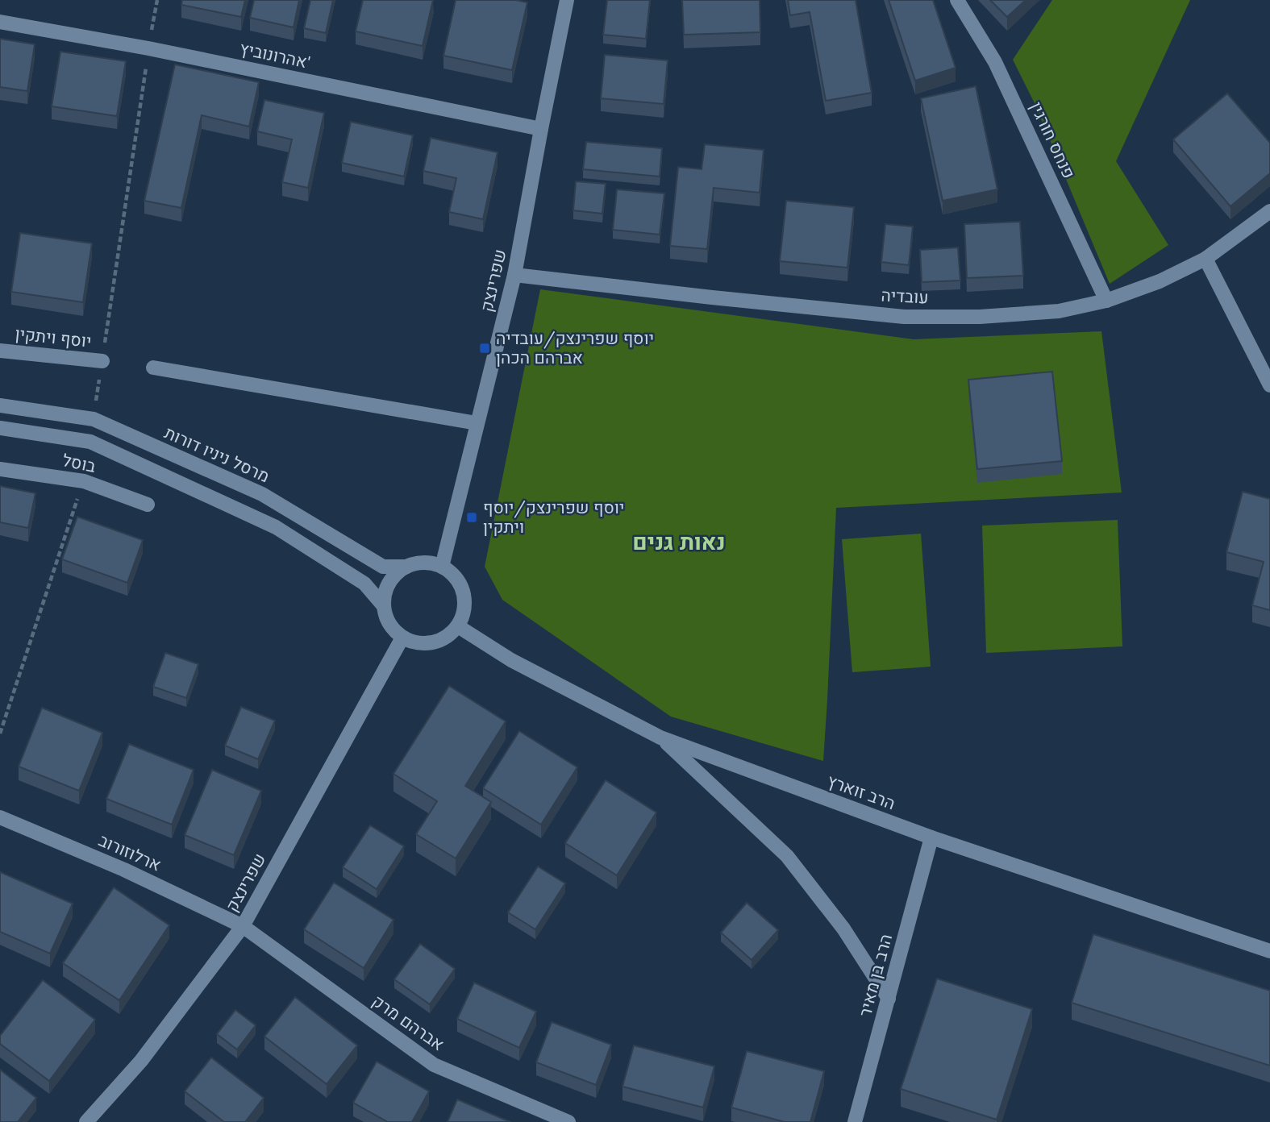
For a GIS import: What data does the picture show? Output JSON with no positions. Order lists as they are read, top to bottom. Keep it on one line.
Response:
{"streets":{"street":["אהרונוביץ'","פנחס חורגין","שפרינצק","עובדיה","יוסף ויתקין","מרסל ניניו דורות","בוסל","הרב זוארץ","ארלוזורוב","הרב בן מאיר","אברהם מרק"]},"crossings":[["אהרונוביץ'","שפרינצק"],["פנחס חורגין","עובדיה"],["שפרינצק","עובדיה"],["שפרינצק","מרסל ניניו דורות"],["שפרינצק","הרב זוארץ"],["שפרינצק","ארלוזורוב"],["שפרינצק","אברהם מרק"],["מרסל ניניו דורות","הרב זוארץ"],["הרב זוארץ","הרב בן מאיר"],["ארלוזורוב","אברהם מרק"]],"districts":["נאות גנים"],"places":{"transit":["יוסף שפרינצק/עובדיה אברהם הכהן","יוסף שפרינצק/יוסף ויתקין"]}}
